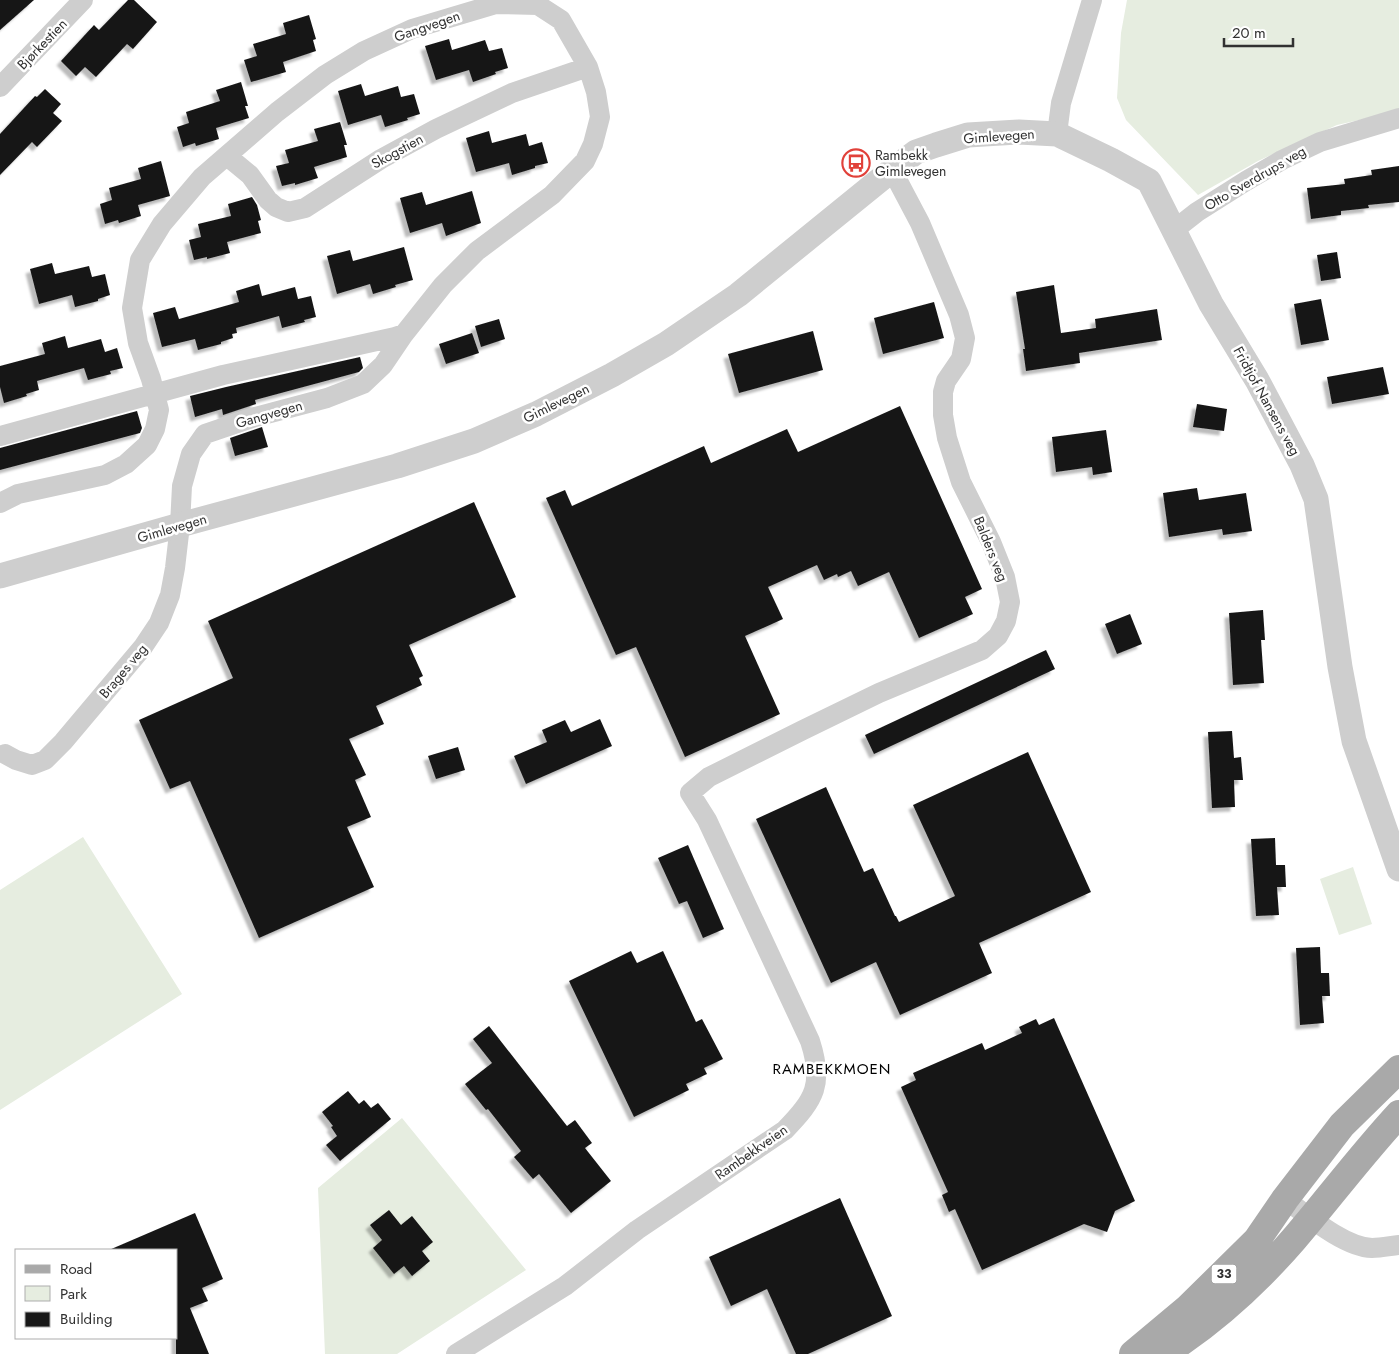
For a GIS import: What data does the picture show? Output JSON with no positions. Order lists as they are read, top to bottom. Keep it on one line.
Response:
{"streets":{"main road":["33"],"street":["Gangvegen","Bjørkestien","Gimlevegen","Skogstien","Otto Sverdrups veg","Fridtjof Nansens veg","Balders veg","Brages veg","Rambekkveien"]},"crossings":[["Gangvegen","Gimlevegen"],["Gangvegen","Skogstien"],["Gangvegen","Brages veg"],["Gimlevegen","Fridtjof Nansens veg"],["Gimlevegen","Balders veg"],["Gimlevegen","Brages veg"],["Otto Sverdrups veg","Fridtjof Nansens veg"],["Balders veg","Rambekkveien"]],"districts":["RAMBEKKMOEN"],"places":{"bus stop":["Rambekk Gimlevegen"]},"legend":["Road","Park","Building"],"scale_bar":"20 m"}
